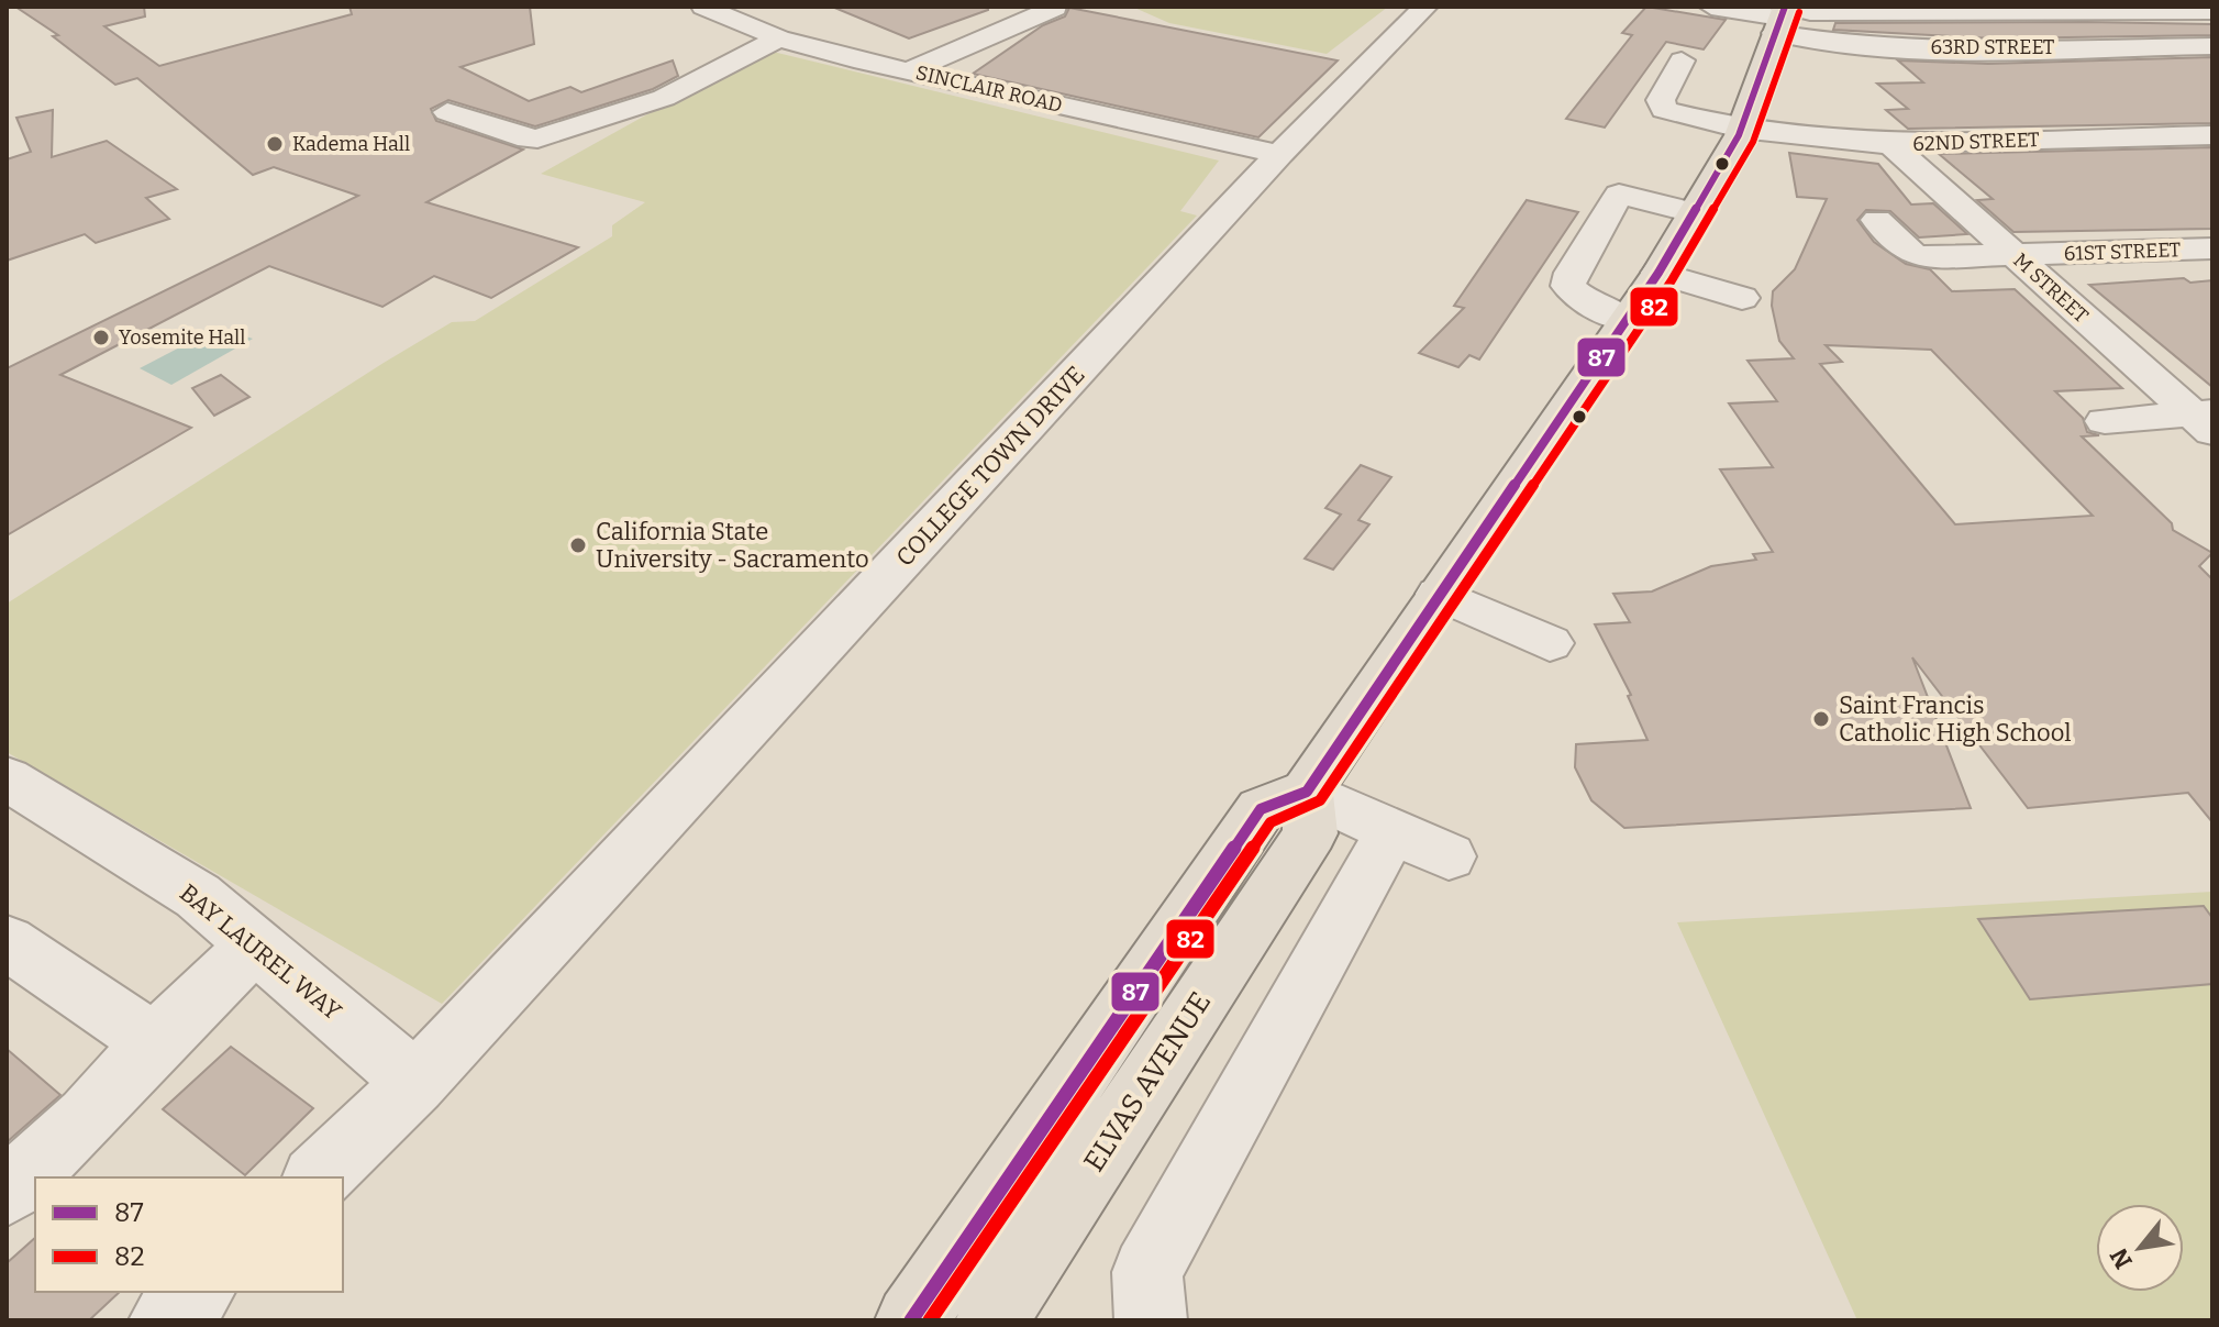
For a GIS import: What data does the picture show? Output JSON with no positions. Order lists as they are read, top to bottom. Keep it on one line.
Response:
{"streets":{"main road":["ELVAS AVENUE"],"street":["63RD STREET","SINCLAIR ROAD","62ND STREET","61ST STREET","M STREET","COLLEGE TOWN DRIVE","BAY LAUREL WAY"]},"crossings":[["SINCLAIR ROAD","COLLEGE TOWN DRIVE"],["62ND STREET","M STREET"],["61ST STREET","M STREET"],["COLLEGE TOWN DRIVE","BAY LAUREL WAY"]],"places":["Kadema Hall","Yosemite Hall","California State University - Sacramento","Saint Francis Catholic High School"],"lines":["transit line 87","transit line 82"],"legend":["87","82"],"north":"bottom left"}
